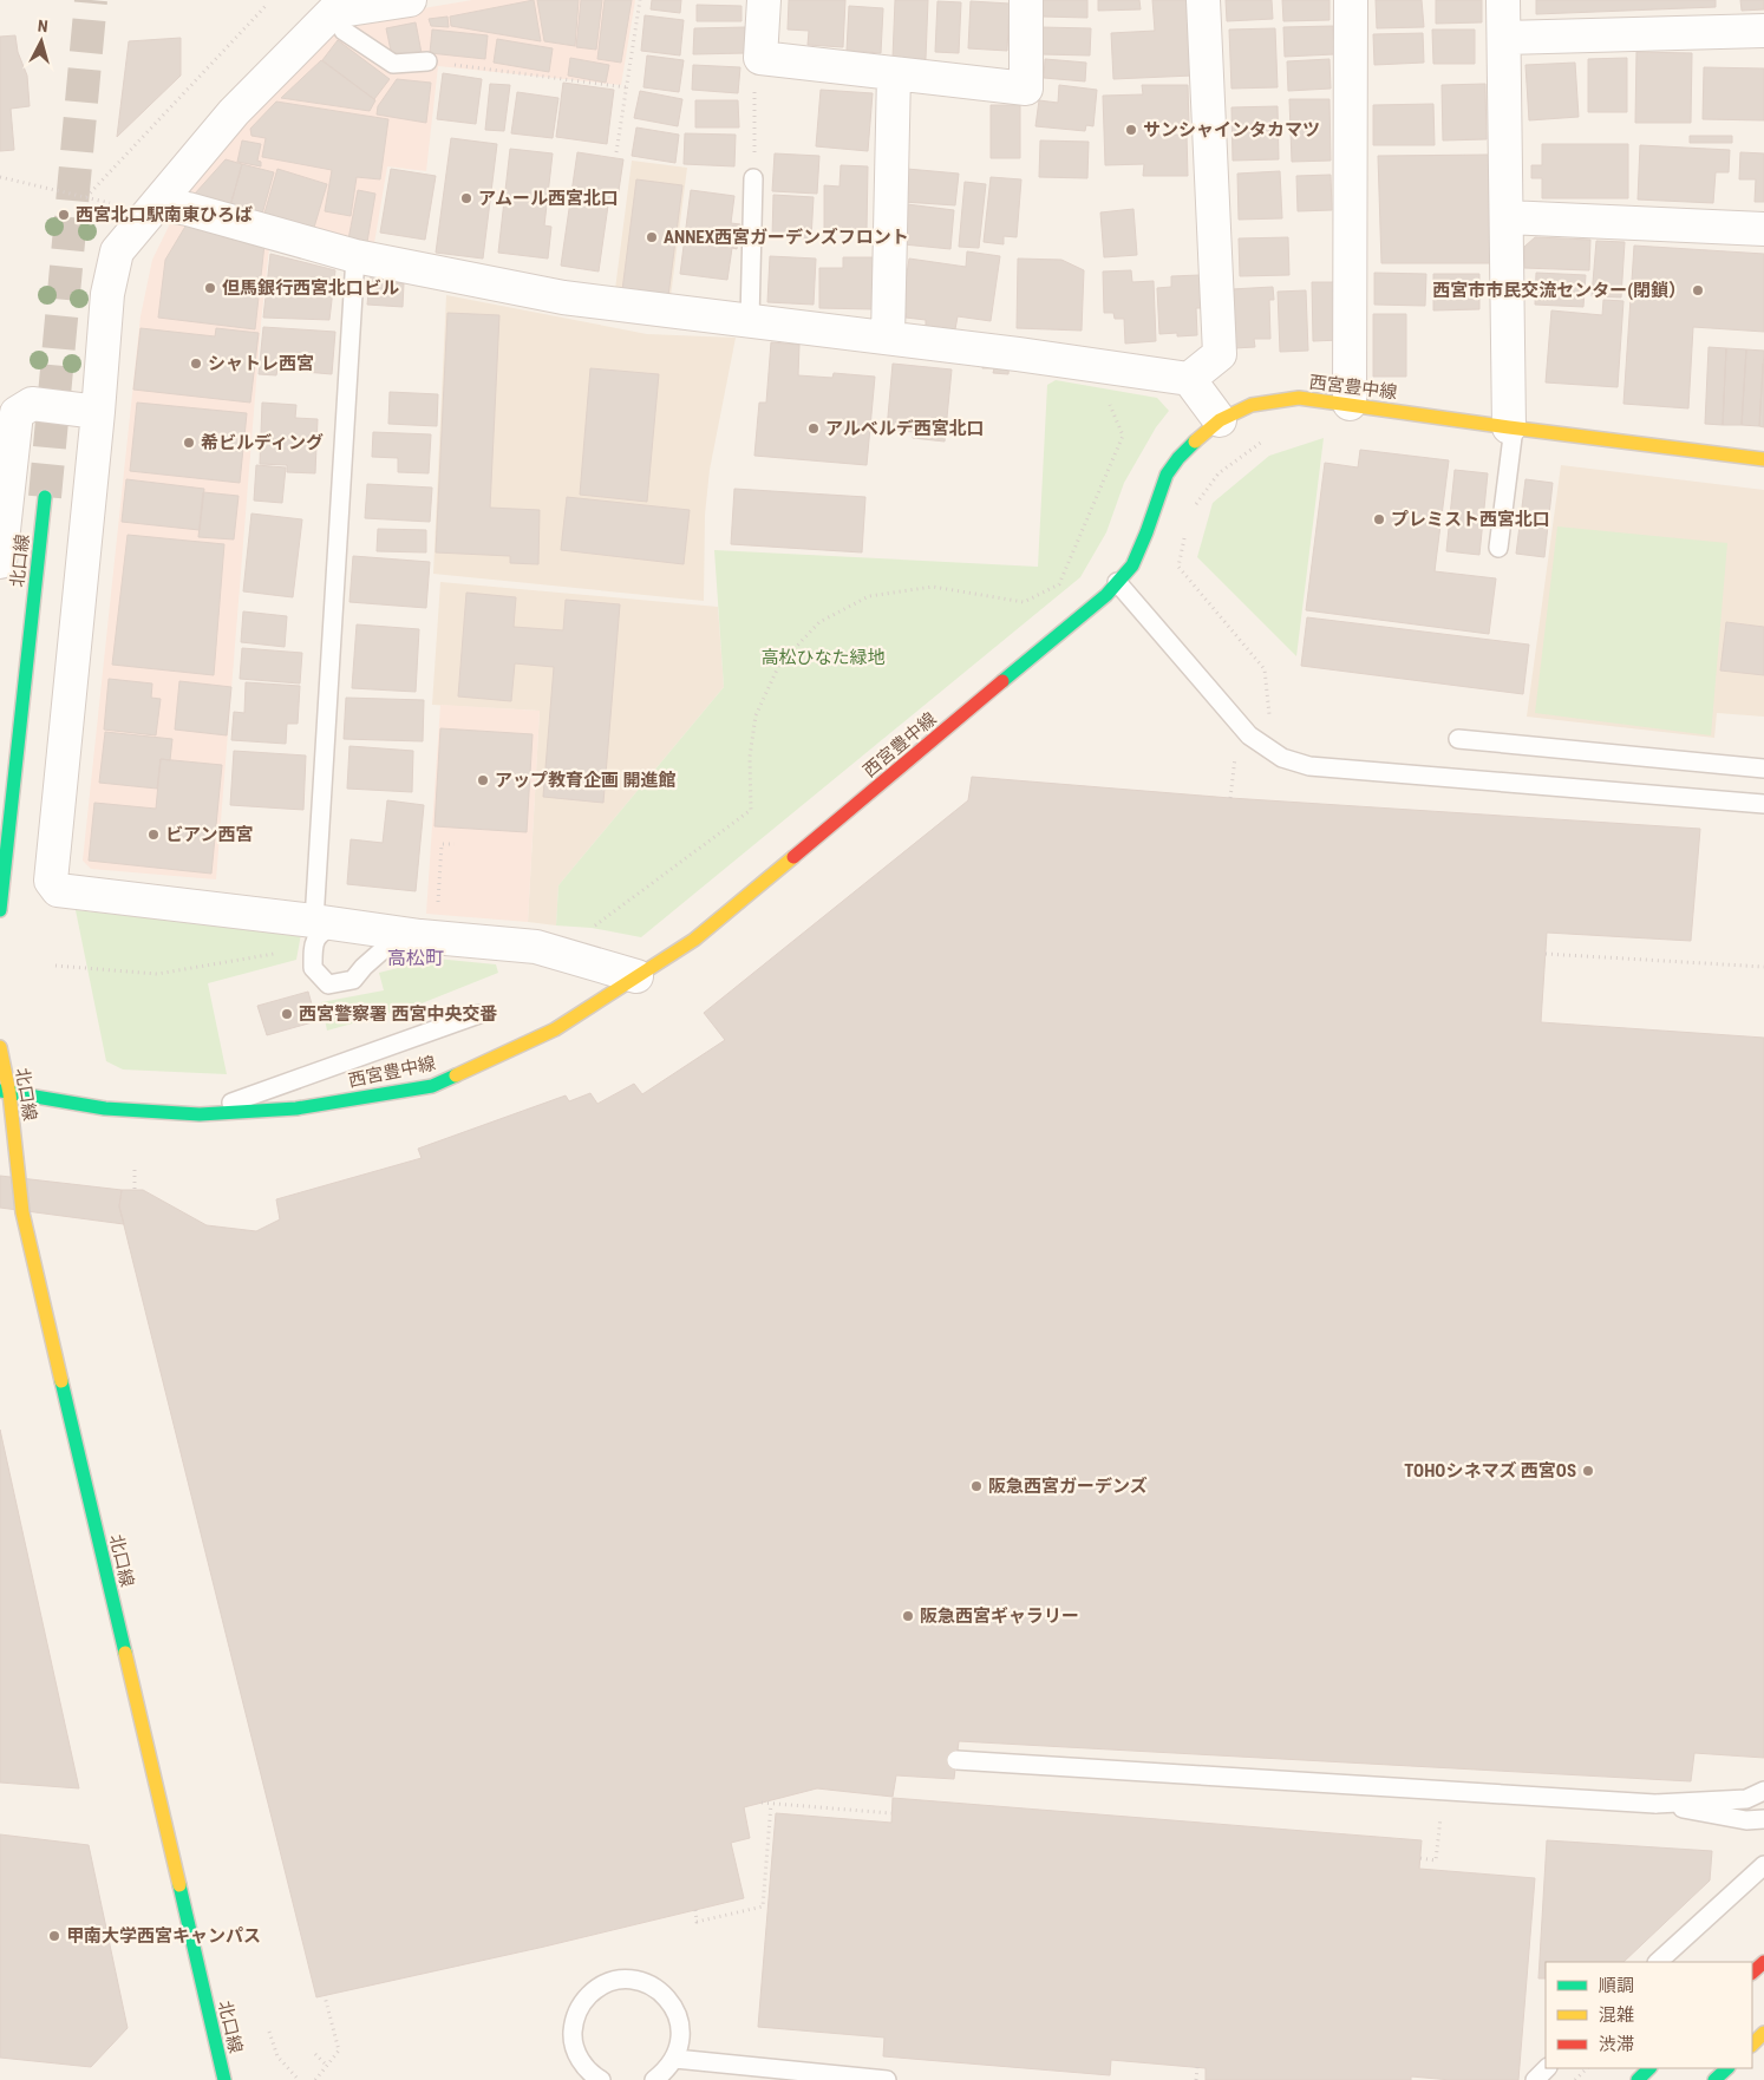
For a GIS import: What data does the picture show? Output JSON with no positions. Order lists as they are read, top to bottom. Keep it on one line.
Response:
{"streets":{"main road":["西宮豊中線","北口線"]},"crossings":[["西宮豊中線","北口線"]],"districts":["高松町"],"parks":["高松ひなた緑地"],"places":["サンシャインタカマツ","アムール西宮北口","西宮北口駅南東ひろば","ANNEX西宮ガーデンズフロント","但馬銀行西宮北口ビル","西宮市市民交流センター(閉鎖）","シャトレ西宮","アルベルデ西宮北口","希ビルディング","プレミスト西宮北口","アップ教育企画 開進館","ビアン西宮","西宮警察署 西宮中央交番","TOHOシネマズ 西宮OS","阪急西宮ガーデンズ","阪急西宮ギャラリー","甲南大学西宮キャンパス"],"legend":["順調","混雑","渋滞"],"north":"top"}
